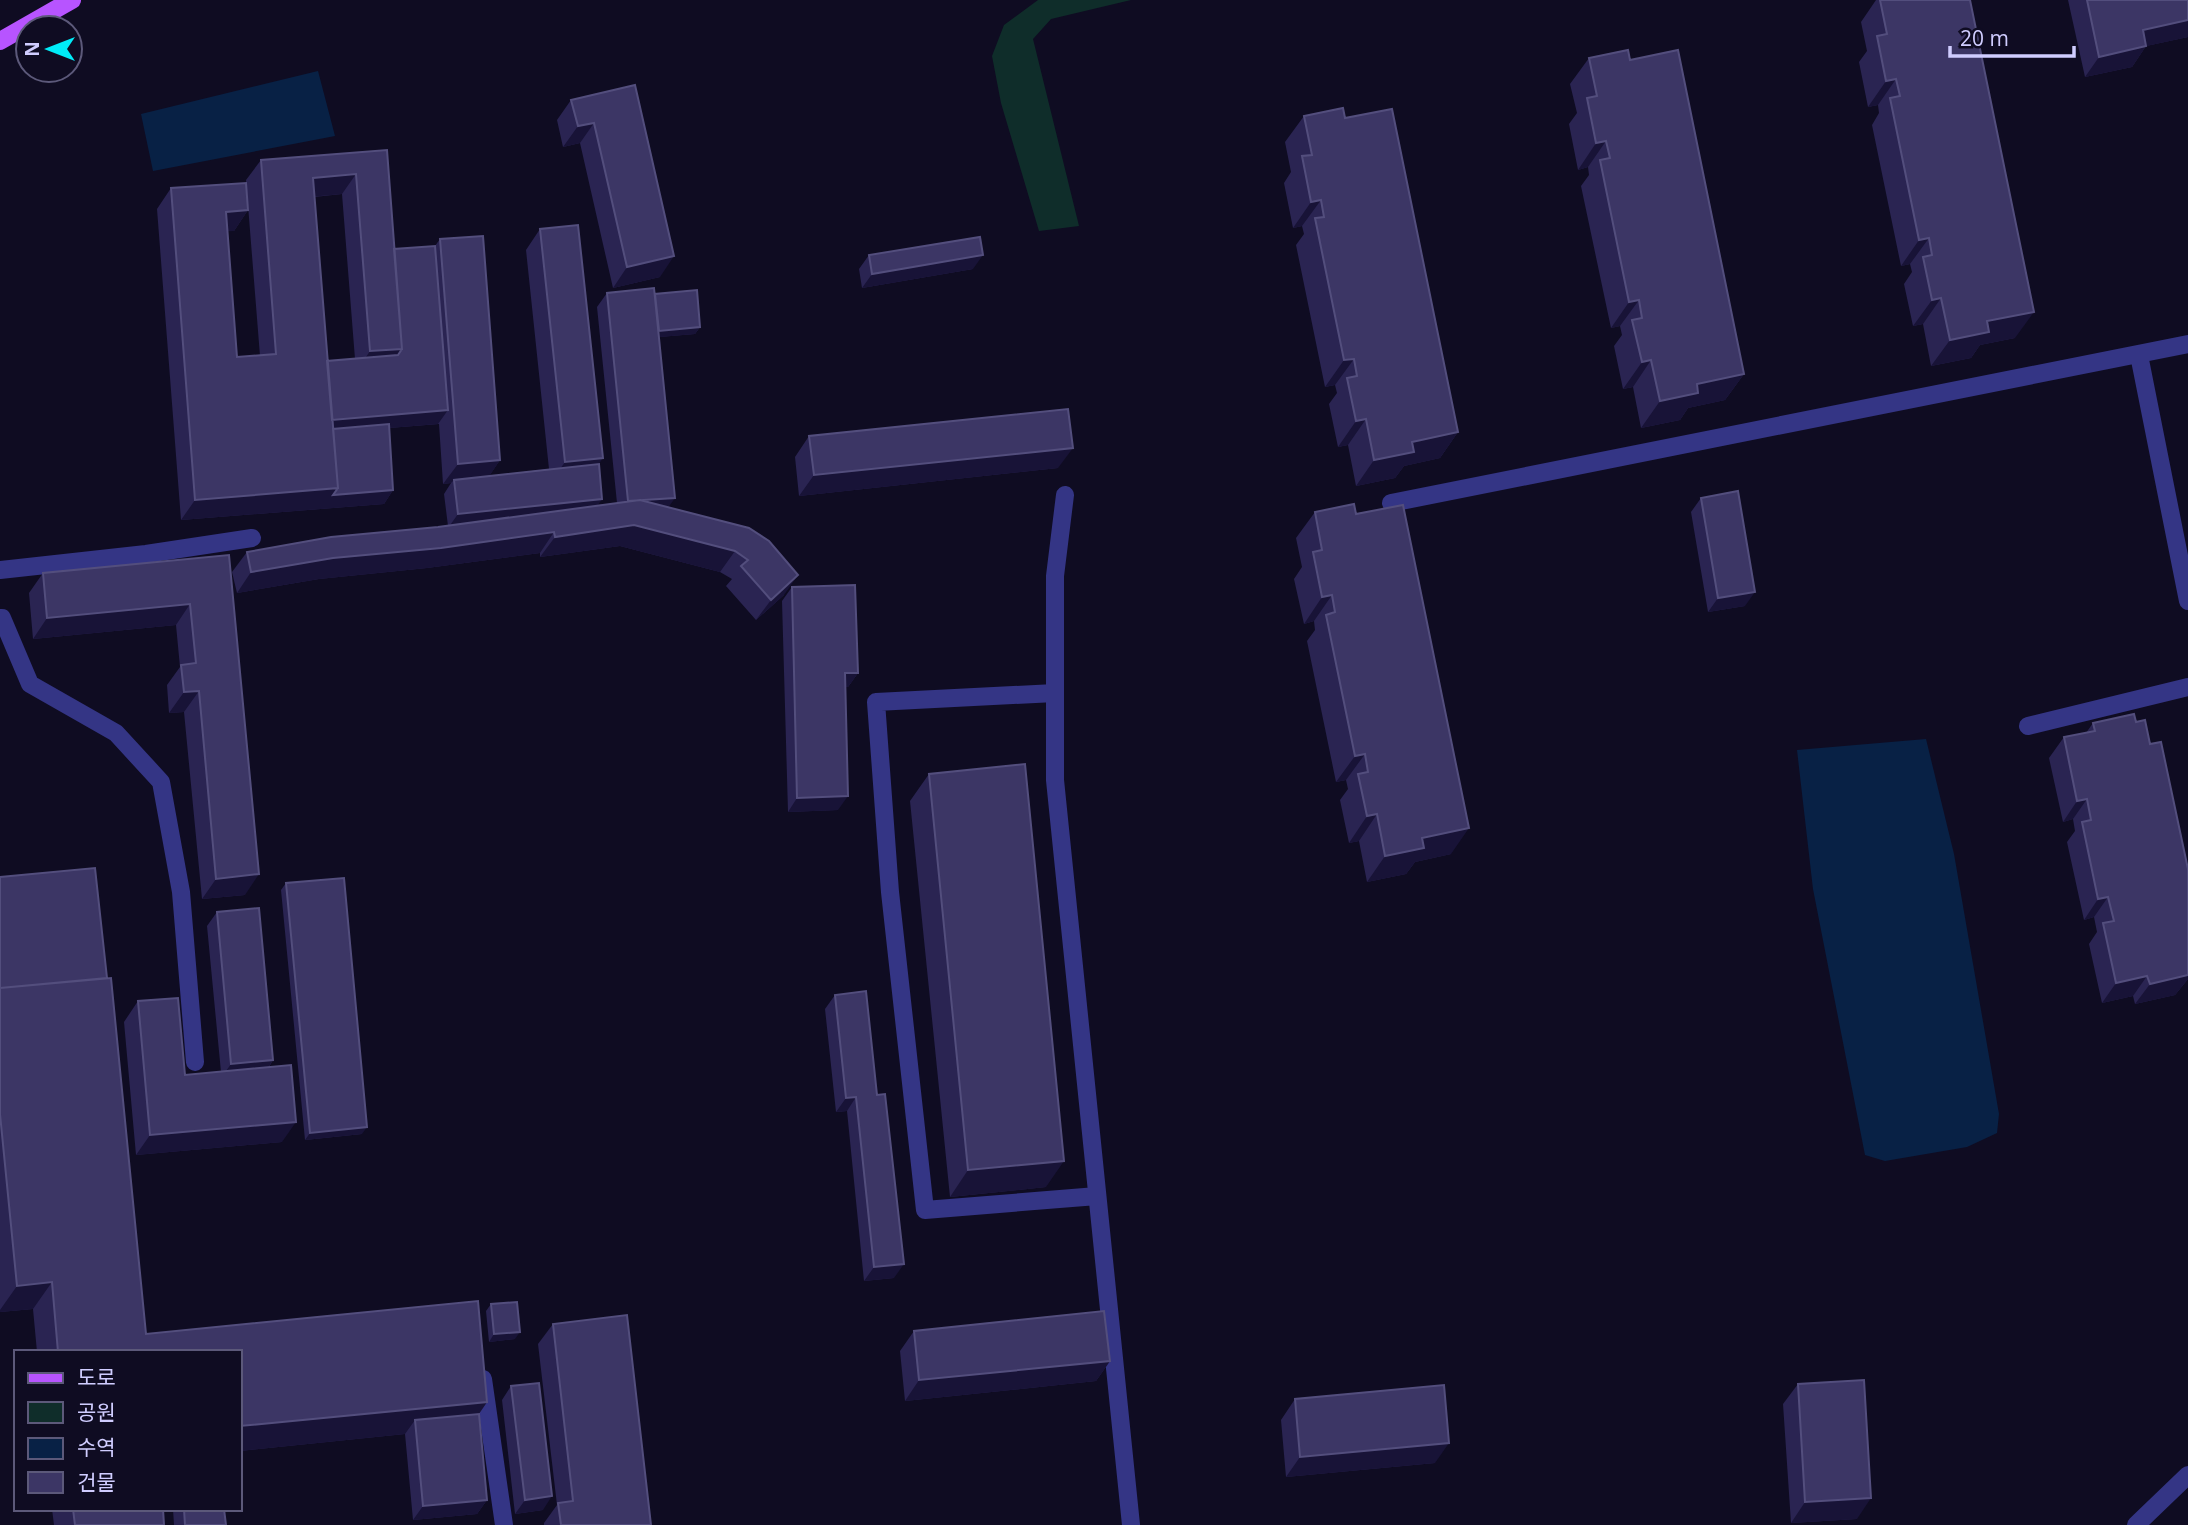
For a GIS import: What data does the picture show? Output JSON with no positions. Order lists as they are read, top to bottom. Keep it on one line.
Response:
{"legend":["도로","공원","수역","건물"],"scale_bar":"20 m","north":"left"}
